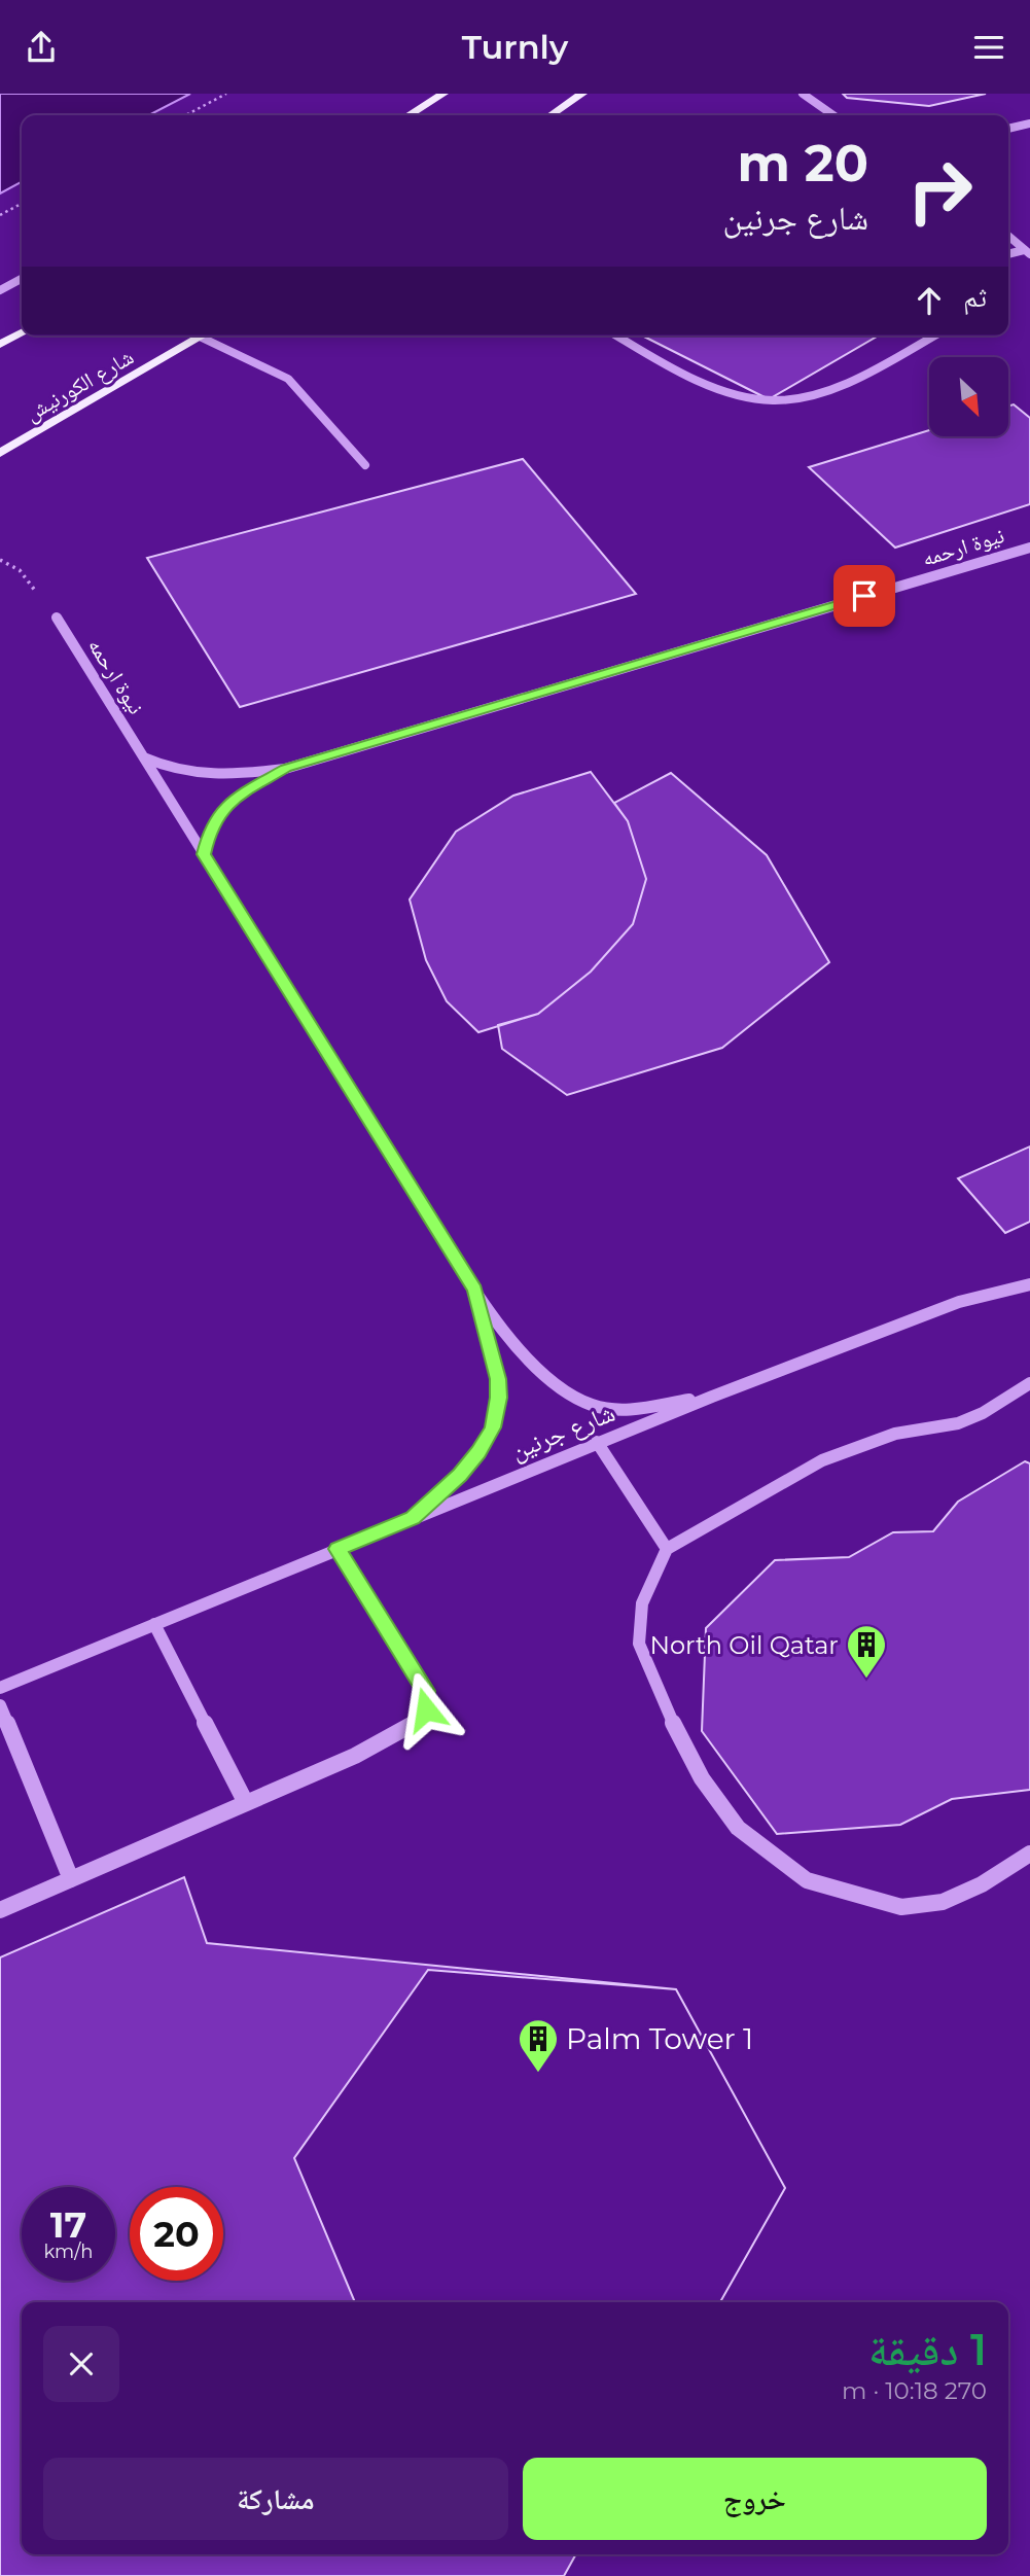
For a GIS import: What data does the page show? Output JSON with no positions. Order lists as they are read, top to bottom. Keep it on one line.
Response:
{"streets":{"main road":["شارع الكورنيش"],"street":["نيوة ارحمه","شارع جرنين"]},"crossings":[["نيوة ارحمه","شارع جرنين"]],"places":{"building":["North Oil Qatar","Palm Tower 1"]},"north":"bottom right","page":{"header":"Turnly","turn":["20 m","شارع جرنين"],"then":"ثم","speed":"17 km/h","limit":"20","heading":["1 دقيقة","270 m · 10:18"],"buttons":["خروج","مشاركة"]}}
